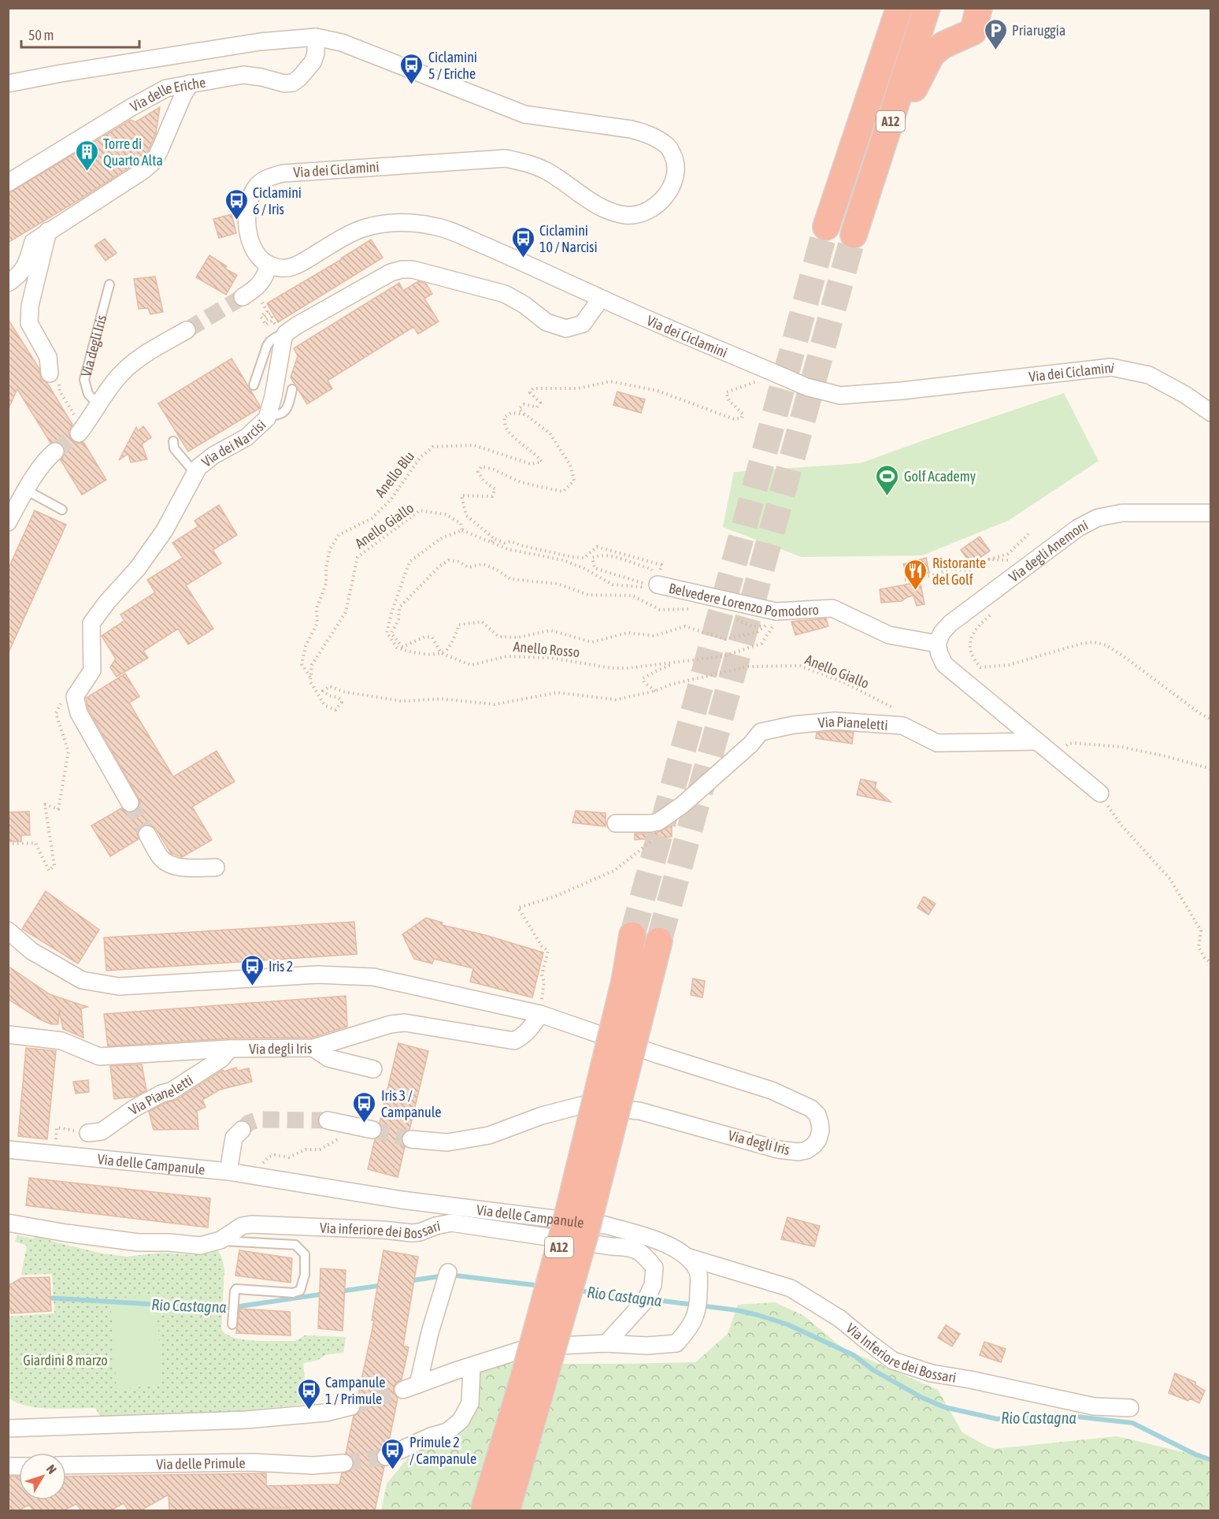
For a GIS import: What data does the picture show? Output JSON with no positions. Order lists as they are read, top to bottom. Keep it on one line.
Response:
{"streets":{"highway":["A12"],"street":["Via delle Eriche","Via dei Ciclamini","Via degli Iris","Via dei Narcisi","Via degli Anemoni","Belvedere Lorenzo Pomodoro","Via Pianeletti","Via delle Campanule","Via inferiore dei Bossari","Via Inferiore dei Bossari","Via delle Primule"],"path":["Anello Blu","Anello Giallo","Anello Rosso"]},"crossings":[["Via delle Eriche","Via dei Ciclamini"],["Via degli Iris","Via Pianeletti"],["Anello Blu","Anello Giallo"],["Via degli Anemoni","Belvedere Lorenzo Pomodoro"],["Via delle Campanule","Via Inferiore dei Bossari"]],"water":["Rio Castagna"],"parks":["Giardini 8 marzo"],"places":{"parking":["Priaruggia"],"bus stop":["Ciclamini 5 / Eriche","Ciclamini 6 / Iris","Ciclamini 10 / Narcisi","Iris 2","Iris 3 / Campanule","Campanule 1 / Primule","Primule 2 / Campanule"],"building":["Torre di Quarto Alta"],"sports":["Golf Academy"],"restaurant":["Ristorante del Golf"]},"scale_bar":"50 m","north":"top right"}
